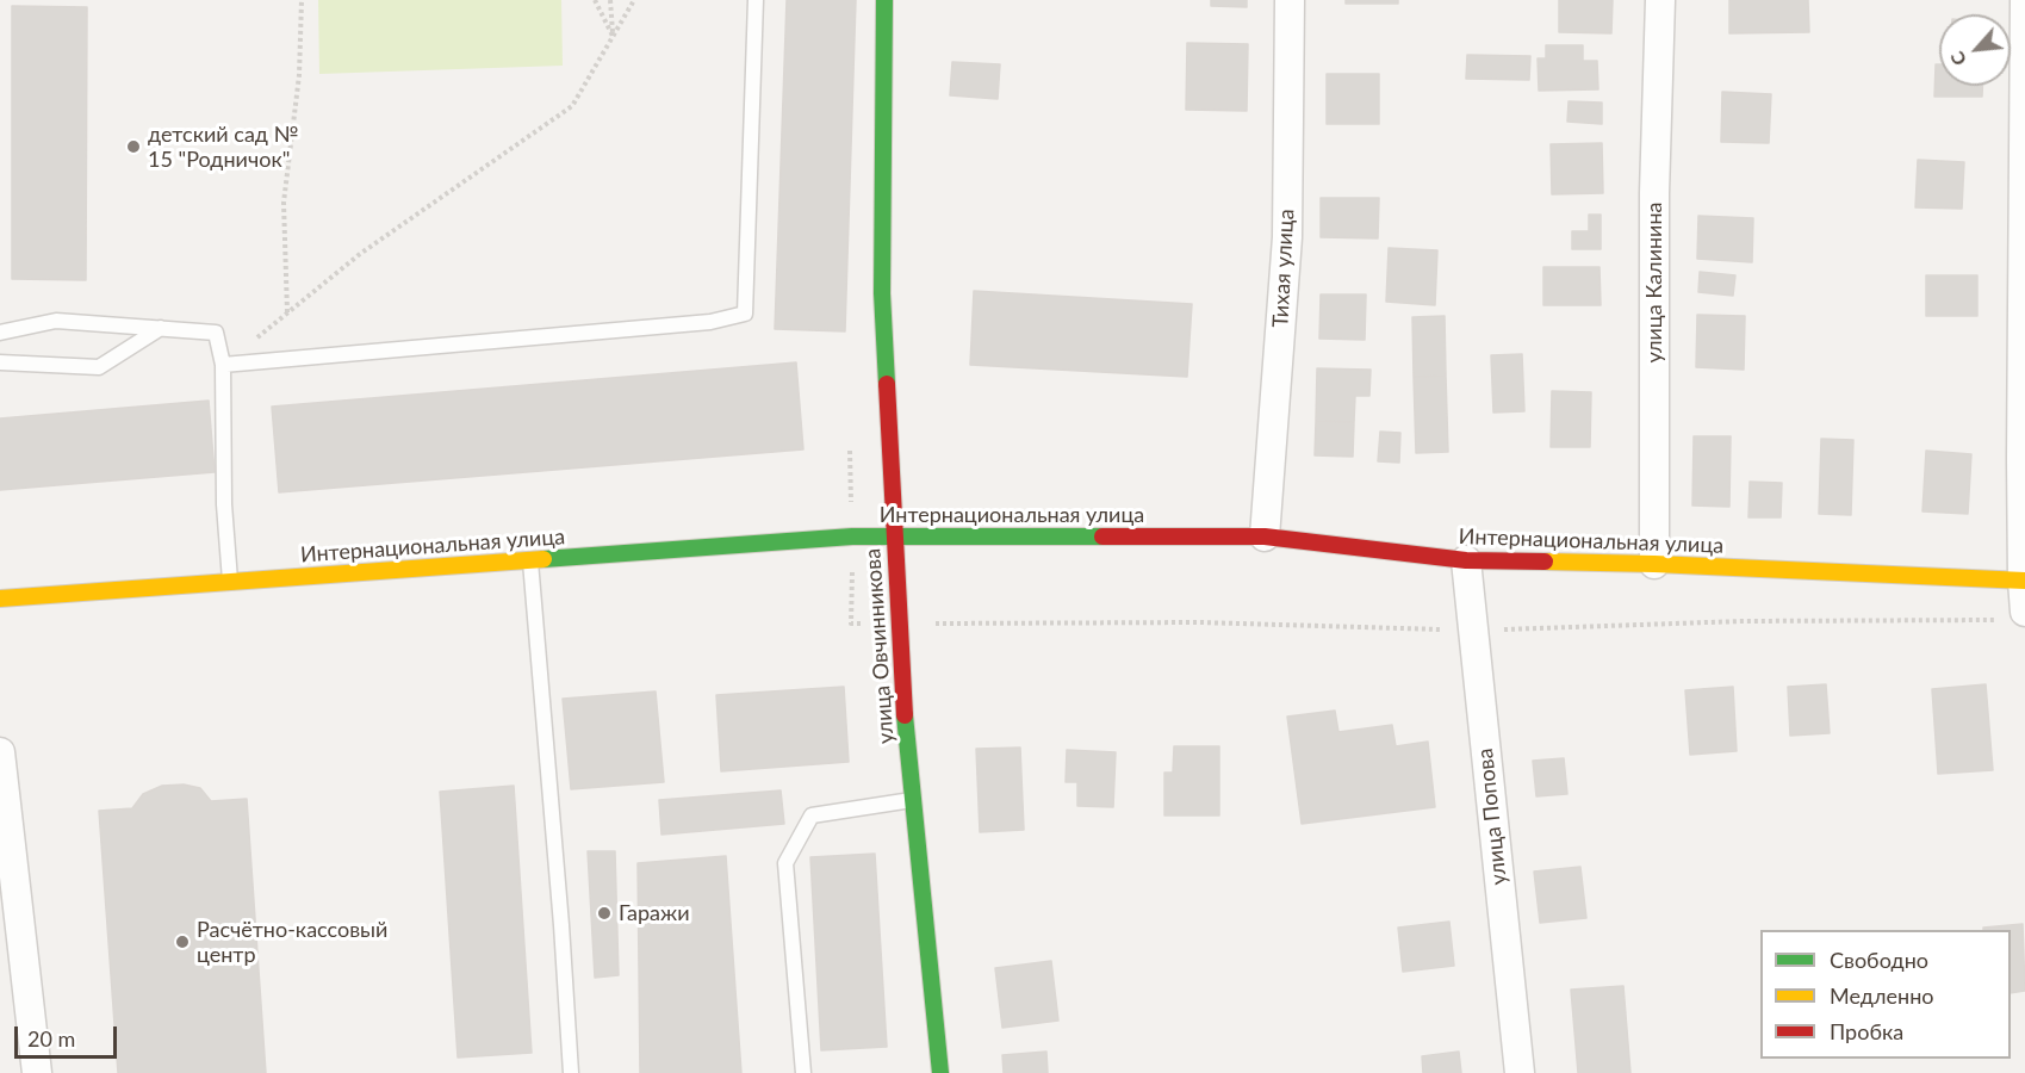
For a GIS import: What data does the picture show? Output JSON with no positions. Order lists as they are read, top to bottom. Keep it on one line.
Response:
{"streets":{"main road":["Интернациональная улица","улица Овчинникова"],"street":["Тихая улица","улица Калинина","улица Попова"]},"crossings":[["Тихая улица","Интернациональная улица"],["улица Калинина","Интернациональная улица"],["Интернациональная улица","улица Овчинникова"],["Интернациональная улица","улица Попова"]],"places":["детский сад № 15 \"Родничок\"","Гаражи","Расчётно-кассовый центр"],"legend":["Свободно","Медленно","Пробка"],"scale_bar":"20 m","north":"bottom left"}
